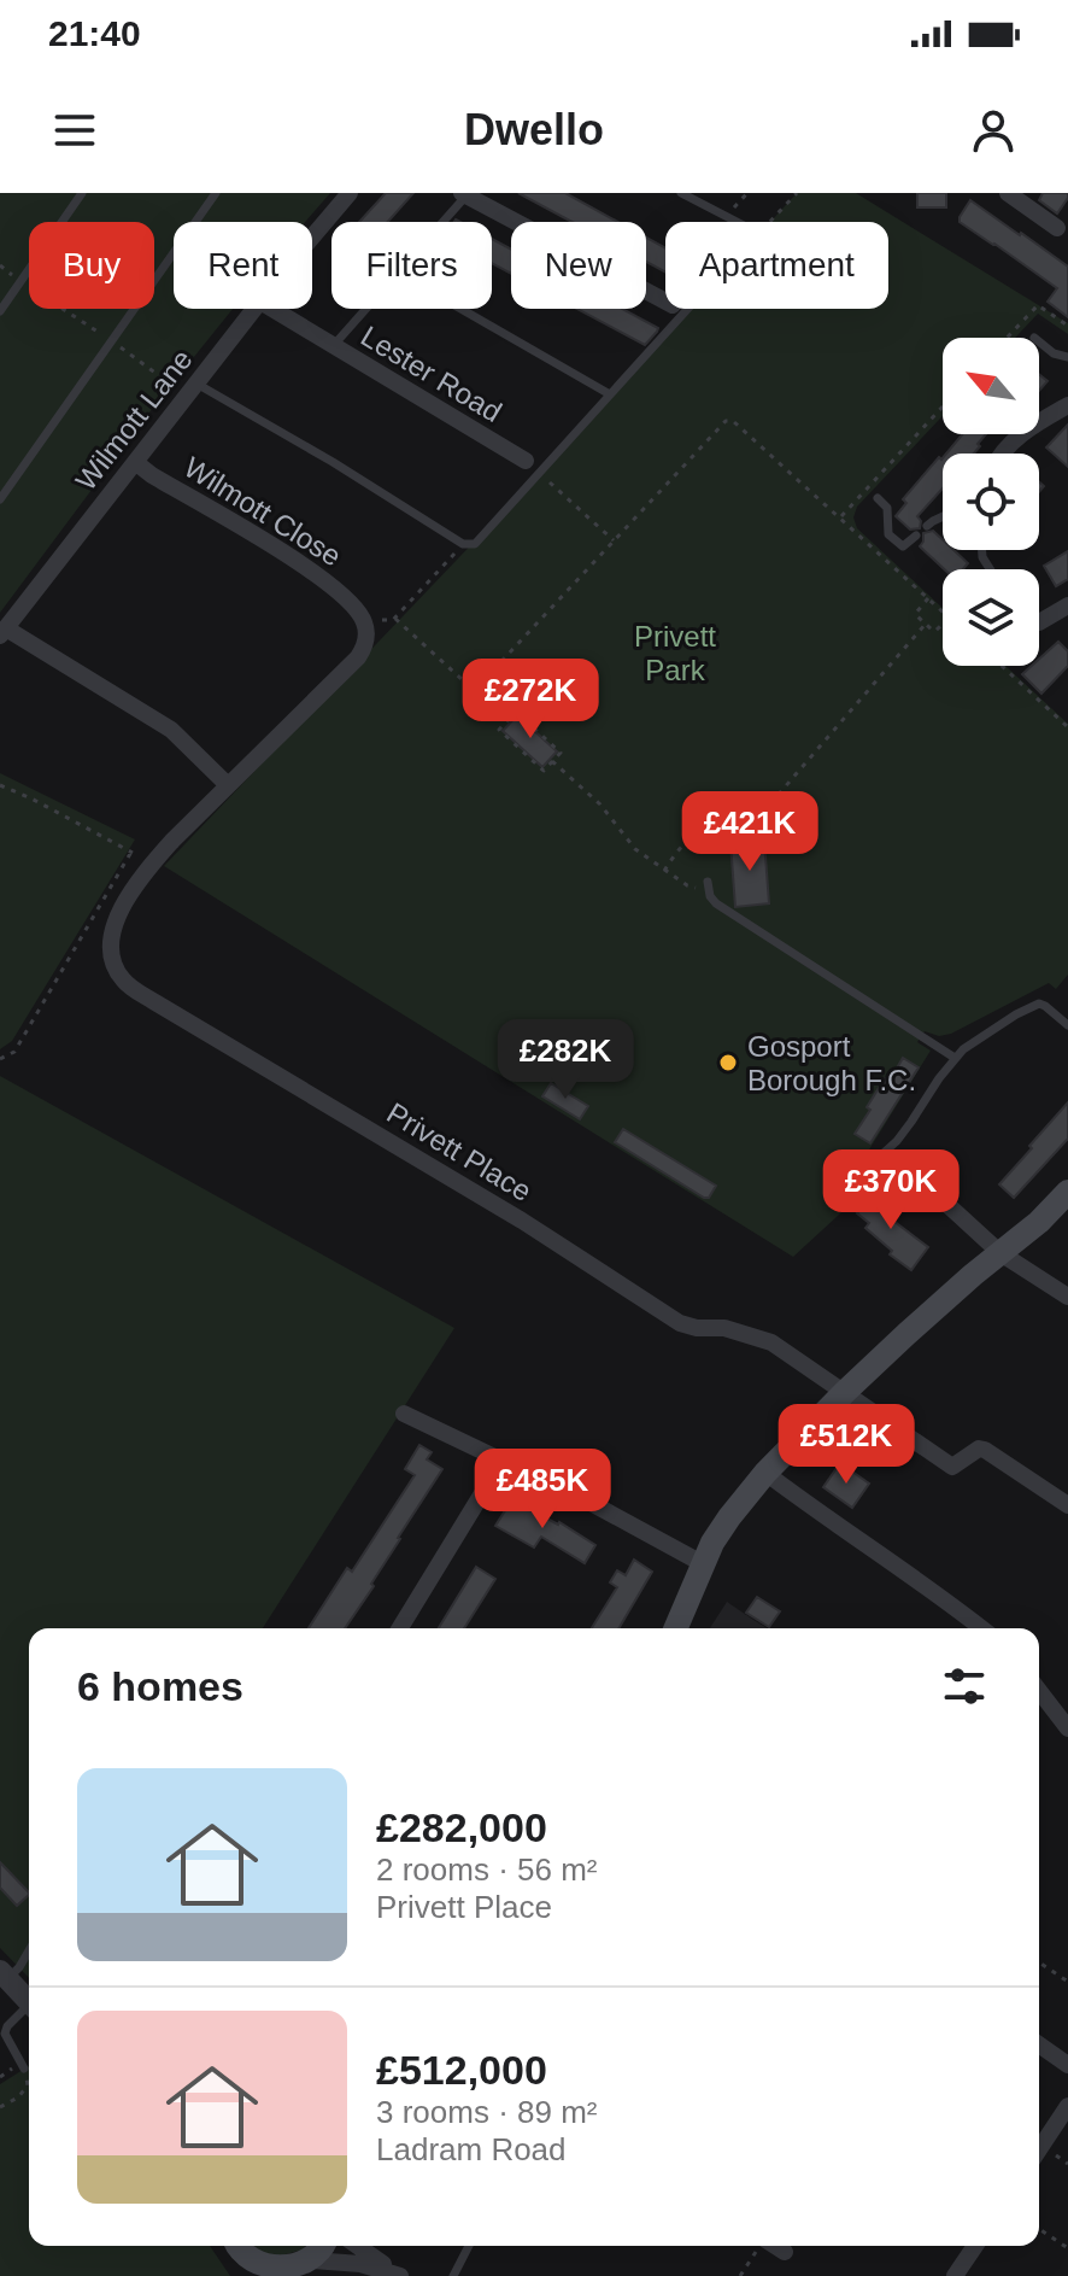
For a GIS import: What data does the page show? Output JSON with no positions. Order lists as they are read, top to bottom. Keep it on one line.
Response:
{"streets":{"street":["Lester Road","Wilmott Lane","Wilmott Close","Privett Place"]},"crossings":[["Wilmott Lane","Wilmott Close"]],"parks":["Privett Park"],"places":["Gosport Borough F.C."],"north":"top left","page":{"status":"21:40","header":"Dwello","chip":["Buy","Rent","Filters","New","Apartment"],"price":["£272K","£421K","£282K","£370K","£512K","£485K"],"heading":"6 homes","list":[{"name":"£282,000","note":"2 rooms · 56 m² · Privett Place"},{"name":"£512,000","note":"3 rooms · 89 m² · Ladram Road"}]}}
